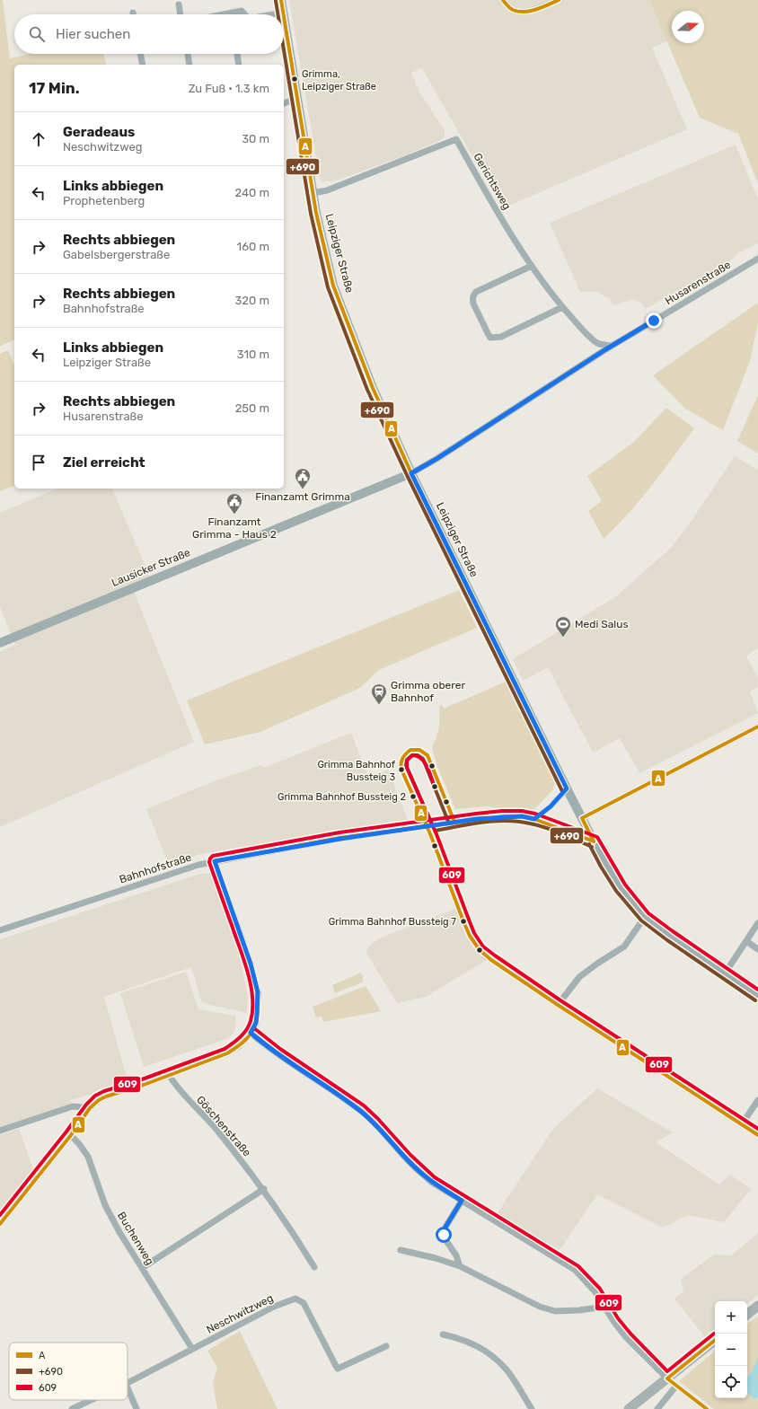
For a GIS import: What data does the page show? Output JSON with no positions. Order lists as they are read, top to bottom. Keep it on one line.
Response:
{"streets":{"main road":["Leipziger Straße","Lausicker Straße"],"street":["Gerichtsweg","Husarenstraße","Bahnhofstraße","Göschenstraße","Buchenweg","Neschwitzweg"]},"crossings":[["Gerichtsweg","Leipziger Straße"],["Gerichtsweg","Husarenstraße"],["Leipziger Straße","Husarenstraße"],["Leipziger Straße","Lausicker Straße"],["Leipziger Straße","Bahnhofstraße"],["Husarenstraße","Lausicker Straße"],["Buchenweg","Neschwitzweg"]],"places":{"other":["Grimma, Leipziger Straße","Grimma Bahnhof Bussteig 3","Grimma Bahnhof Bussteig 2","Grimma Bahnhof Bussteig 7"],"public building":["Finanzamt Grimma","Finanzamt Grimma - Haus 2"],"sports":["Medi Salus"],"station":["Grimma oberer Bahnhof"]},"lines":["transit line A","transit line +690","transit line 609"],"legend":["A","+690","609"],"north":"right","page":{"search":"Hier suchen","heading":["17 Min.","Zu Fuß · 1.3 km"],"list":[["Geradeaus","Neschwitzweg","30 m"],["Links abbiegen","Prophetenberg","240 m"],["Rechts abbiegen","Gabelsbergerstraße","160 m"],["Rechts abbiegen","Bahnhofstraße","320 m"],["Links abbiegen","Leipziger Straße","310 m"],["Rechts abbiegen","Husarenstraße","250 m"],"Ziel erreicht"],"map_buttons":["+","−"]}}
